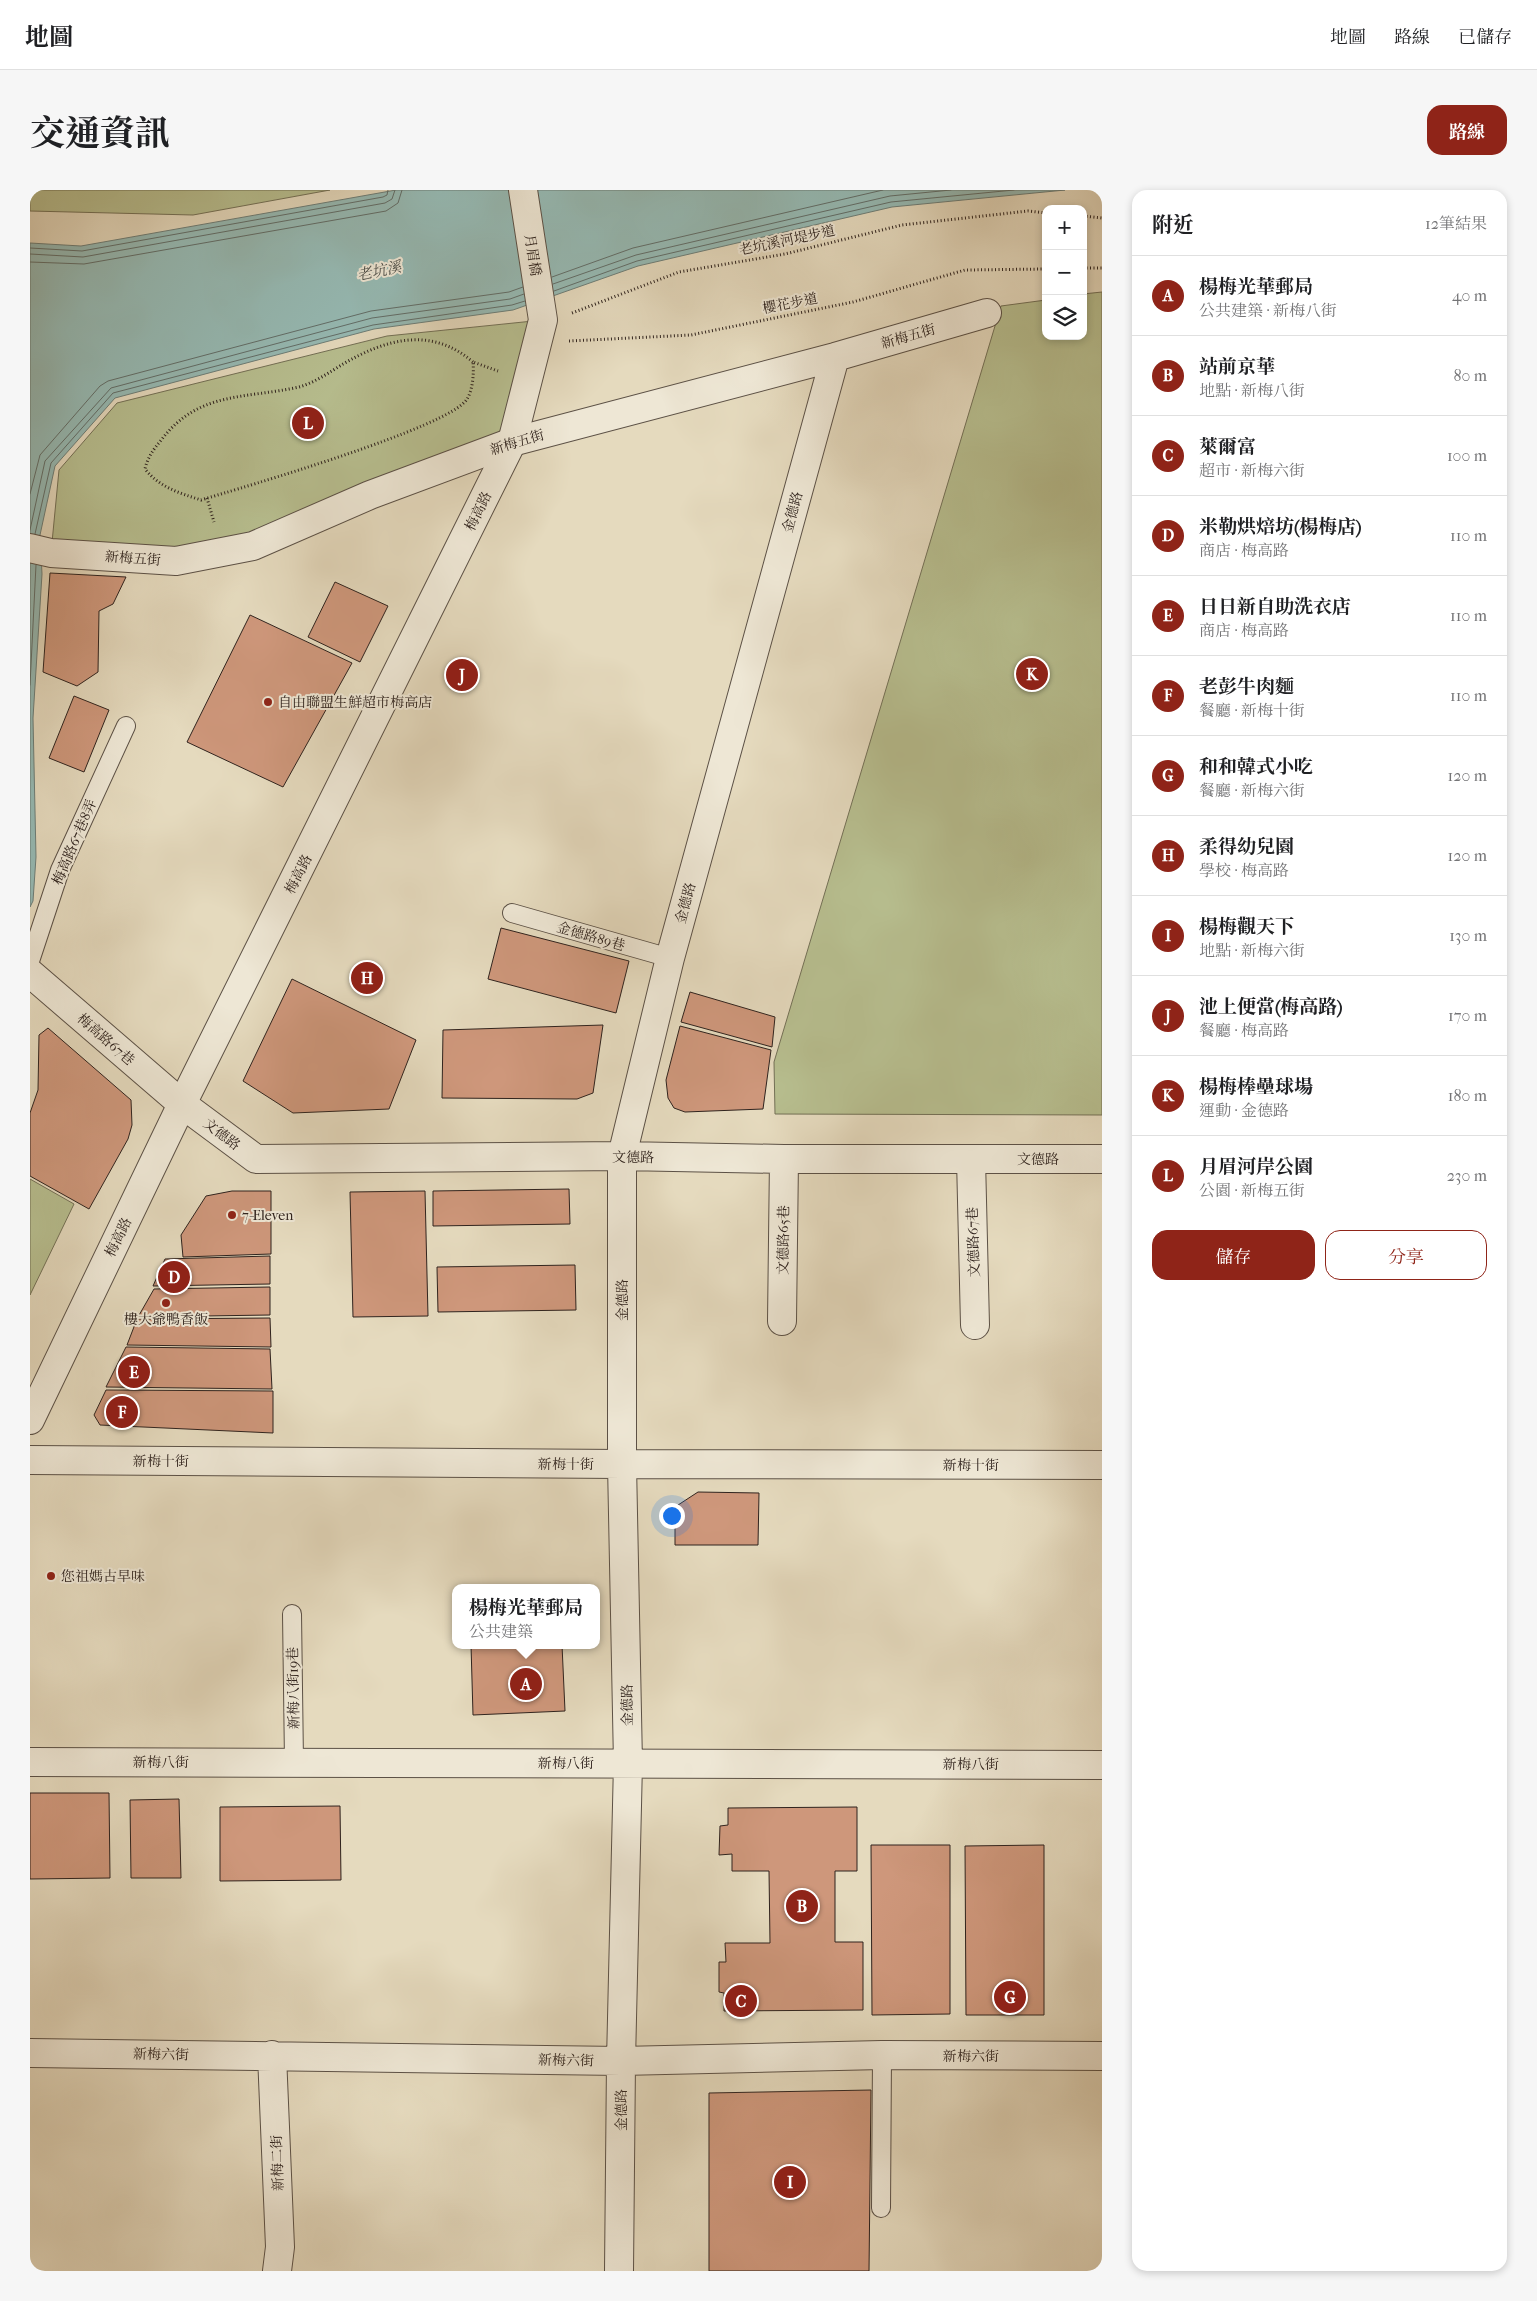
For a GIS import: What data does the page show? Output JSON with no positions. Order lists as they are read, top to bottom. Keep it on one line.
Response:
{"streets":{"street":["月眉橋","新梅五街","梅高路","金德路","梅高路67巷","文德路","文德路65巷","文德路67巷","新梅十街","新梅八街","新梅六街","新梅二街"],"lane":["梅高路67巷8弄","金德路89巷","新梅八街19巷"],"path":["老坑溪河堤步道","櫻花步道"]},"crossings":[["老坑溪河堤步道","月眉橋"],["老坑溪河堤步道","櫻花步道"],["老坑溪河堤步道","梅高路"],["月眉橋","櫻花步道"],["月眉橋","梅高路"],["櫻花步道","梅高路"],["新梅五街","梅高路"],["新梅五街","金德路"],["梅高路","梅高路67巷"],["梅高路","文德路"],["金德路","金德路89巷"],["金德路","文德路"],["金德路","新梅十街"],["金德路","新梅八街"],["金德路","新梅六街"],["梅高路67巷","文德路"],["文德路","文德路65巷"],["文德路","文德路67巷"],["新梅八街19巷","新梅八街"],["新梅六街","新梅二街"]],"water":["老坑溪"],"places":["自由聯盟生鮮超市梅高店","7-Eleven","樓大爺鴨香飯","您祖媽古早味"],"page":{"header":"地圖","nav":["地圖","路線","已儲存"],"title":"交通資訊","buttons":["路線",["儲存","分享"]],"heading":["附近","12筆結果"],"map_buttons":["+","−"],"list":[{"mark":"A","name":"楊梅光華郵局","note":"公共建築 · 新梅八街","value":"40 m"},{"mark":"B","name":"站前京華","note":"地點 · 新梅八街","value":"80 m"},{"mark":"C","name":"萊爾富","note":"超市 · 新梅六街","value":"100 m"},{"mark":"D","name":"米勒烘焙坊(楊梅店)","note":"商店 · 梅高路","value":"110 m"},{"mark":"E","name":"日日新自助洗衣店","note":"商店 · 梅高路","value":"110 m"},{"mark":"F","name":"老彭牛肉麵","note":"餐廳 · 新梅十街","value":"110 m"},{"mark":"G","name":"和和韓式小吃","note":"餐廳 · 新梅六街","value":"120 m"},{"mark":"H","name":"柔得幼兒園","note":"學校 · 梅高路","value":"120 m"},{"mark":"I","name":"楊梅觀天下","note":"地點 · 新梅六街","value":"130 m"},{"mark":"J","name":"池上便當(梅高路)","note":"餐廳 · 梅高路","value":"170 m"},{"mark":"K","name":"楊梅棒壘球場","note":"運動 · 金德路","value":"180 m"},{"mark":"L","name":"月眉河岸公園","note":"公園 · 新梅五街","value":"230 m"}],"pins":["L","K","J","H","D","E","F","A","B","G","C","I"],"popup":["楊梅光華郵局","公共建築"]}}
